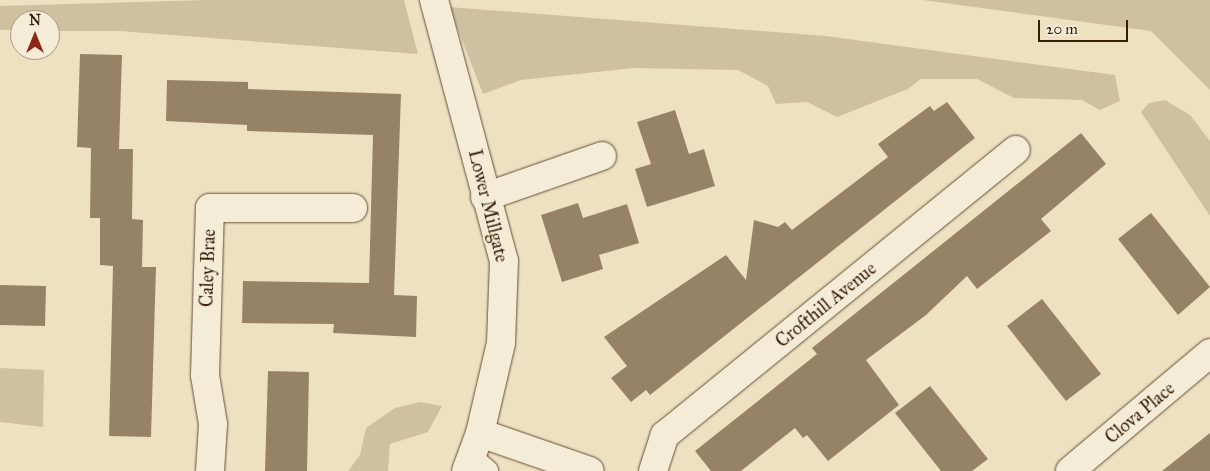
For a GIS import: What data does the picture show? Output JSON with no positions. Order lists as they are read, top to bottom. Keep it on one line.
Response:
{"streets":{"street":["Lower Millgate","Caley Brae","Crofthill Avenue","Clova Place"]},"scale_bar":"20 m","north":"top"}
